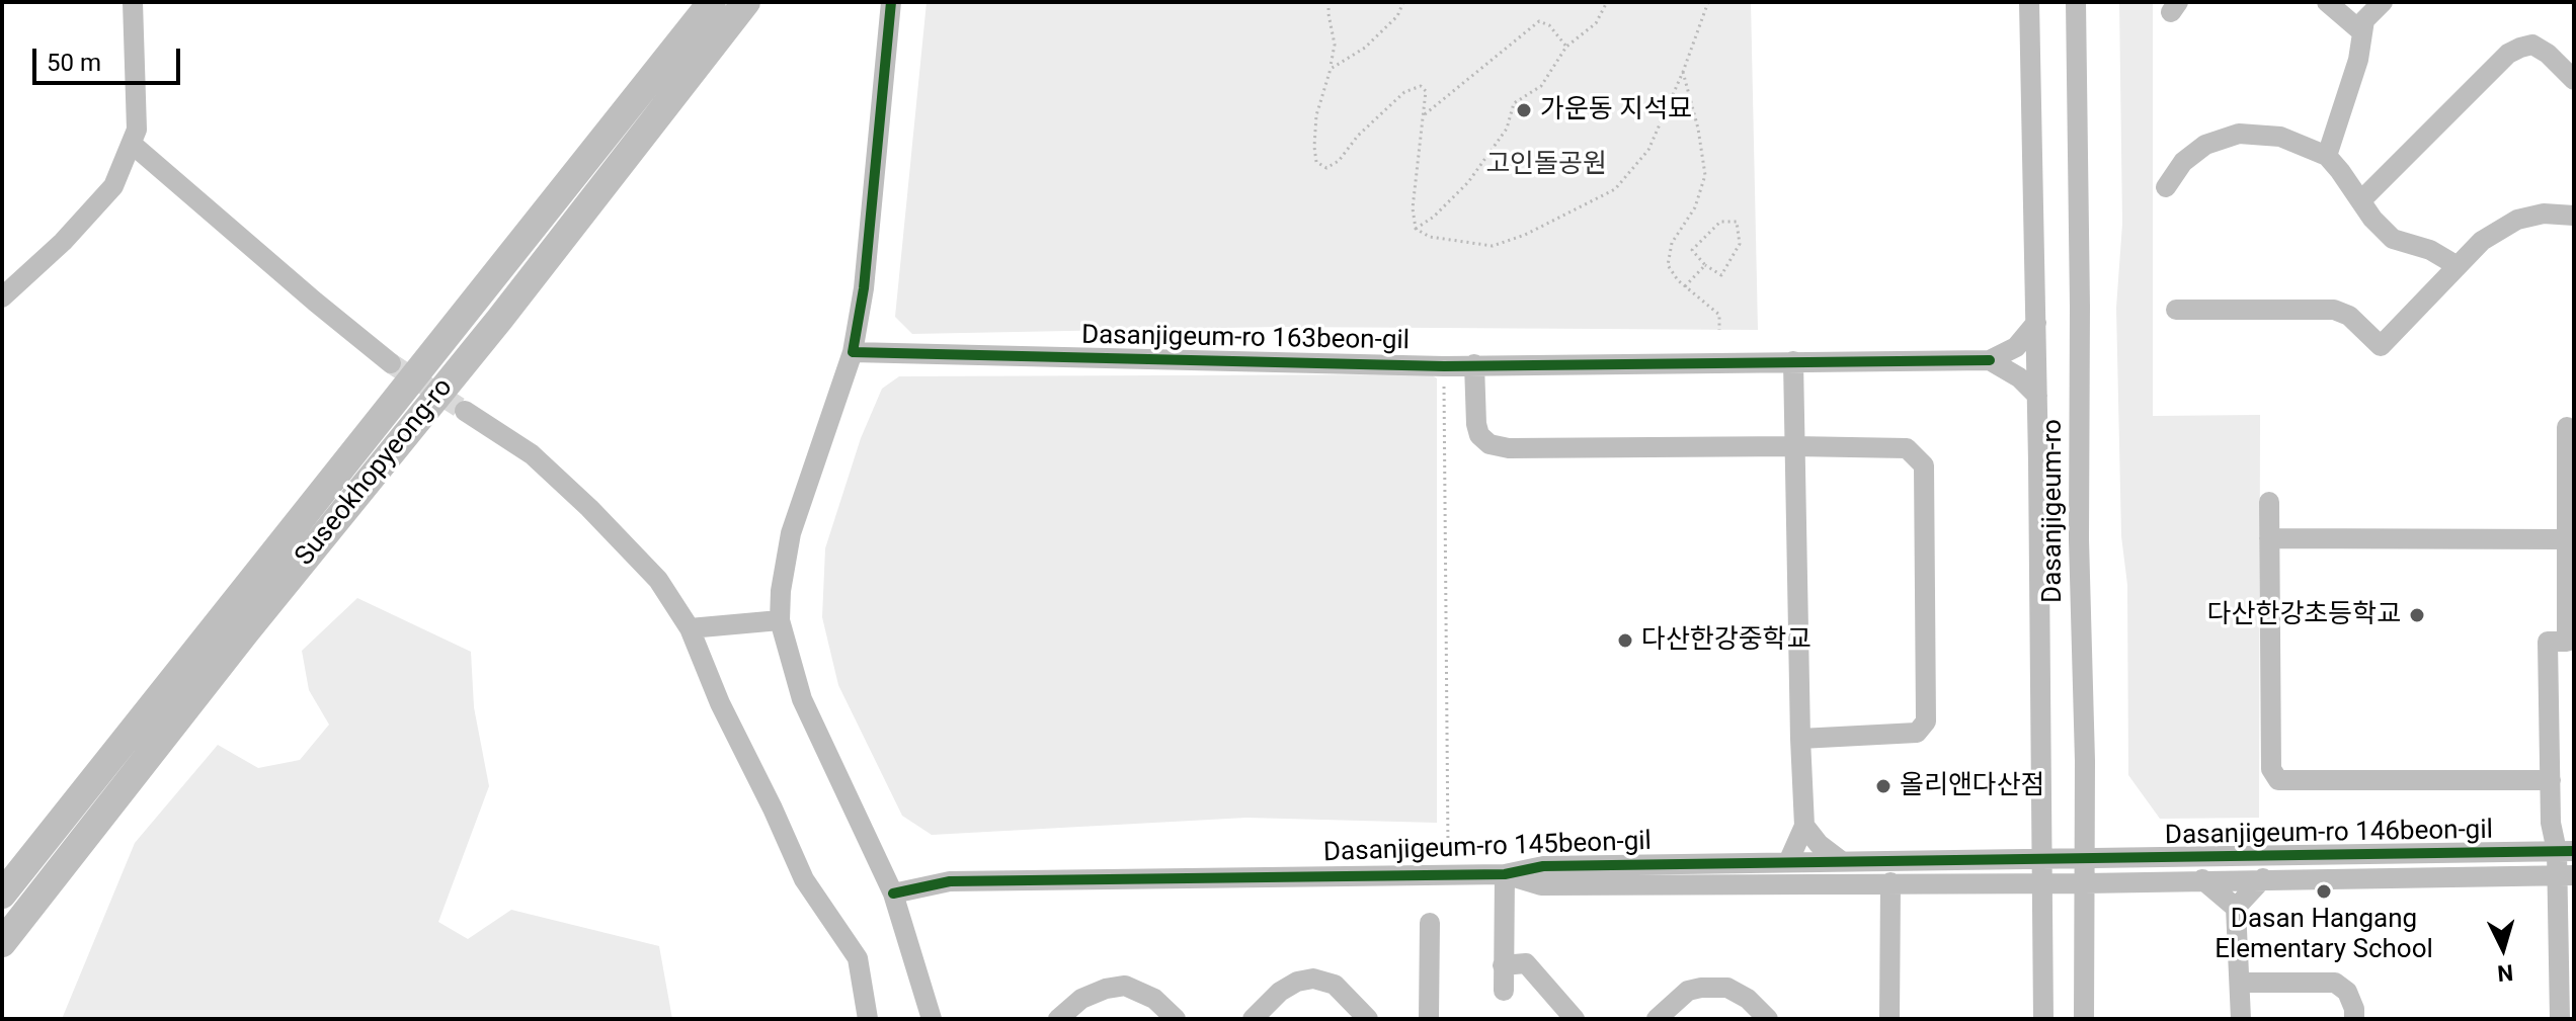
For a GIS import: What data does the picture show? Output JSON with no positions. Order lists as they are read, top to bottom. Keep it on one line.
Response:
{"streets":{"highway":["Suseokhopyeong-ro"],"street":["Dasanjigeum-ro 163beon-gil","Dasanjigeum-ro","Dasanjigeum-ro 146beon-gil","Dasanjigeum-ro 145beon-gil"]},"crossings":[["Dasanjigeum-ro","Dasanjigeum-ro 146beon-gil"],["Dasanjigeum-ro","Dasanjigeum-ro 145beon-gil"],["Dasanjigeum-ro 146beon-gil","Dasanjigeum-ro 145beon-gil"]],"parks":["고인돌공원"],"places":["가운동 지석묘","다산한강초등학교","다산한강중학교","올리앤다산점","Dasan Hangang Elementary School"],"scale_bar":"50 m","north":"bottom"}
